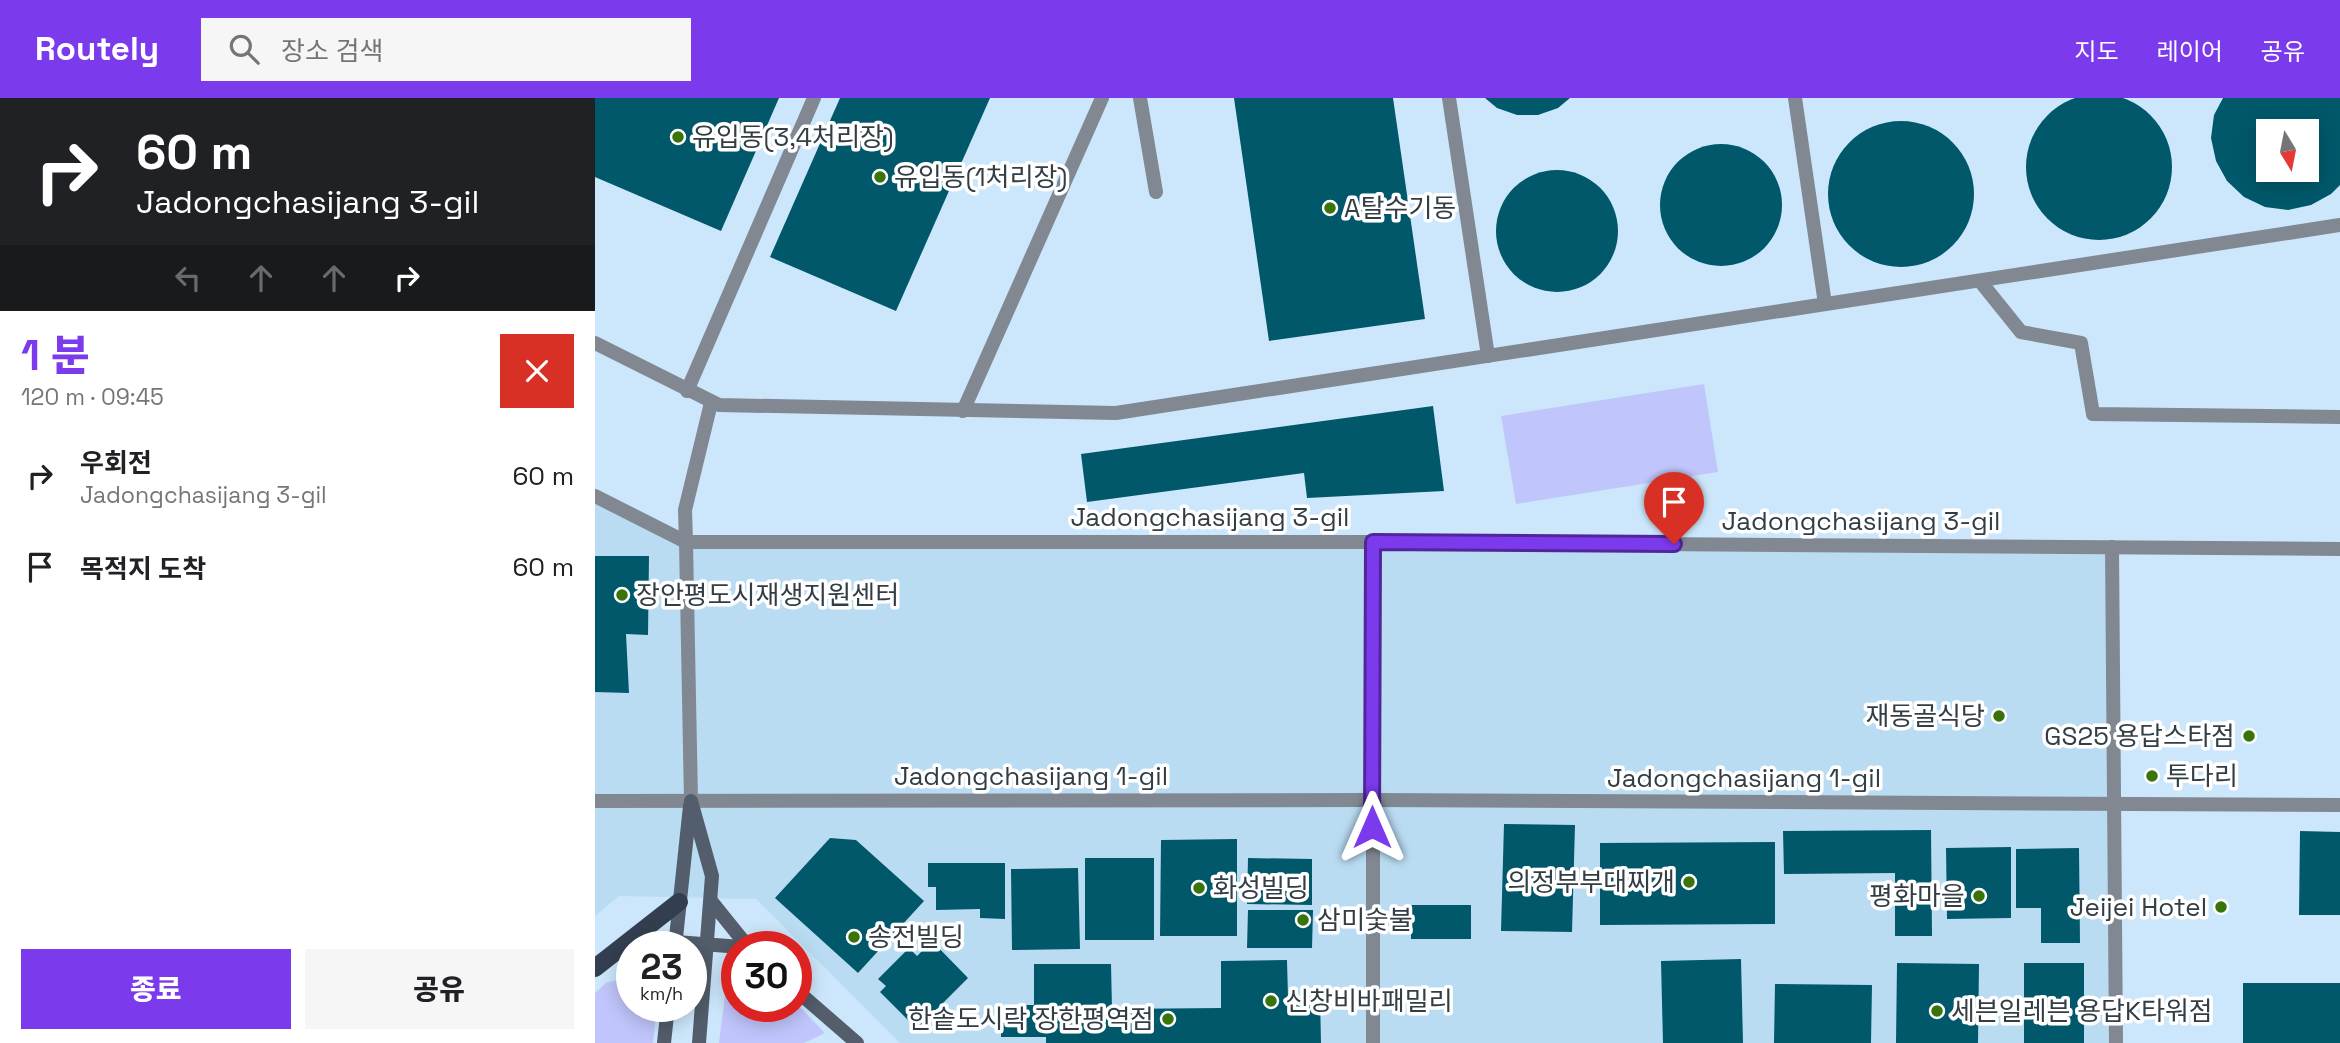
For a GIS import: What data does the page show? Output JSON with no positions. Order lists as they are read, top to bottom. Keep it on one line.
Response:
{"streets":{"street":["Jadongchasijang 3-gil","Jadongchasijang 1-gil"]},"places":["유입동(3,4처리장)","유입동(1처리장)","A탈수기동","장안평도시재생지원센터","재동골식당","GS25 용답스타점","투다리","의정부부대찌개","화성빌딩","평화마을","Jeijei Hotel","삼미숯불","송전빌딩","신창비바패밀리","세븐일레븐 용답K타워점","한솥도시락 장한평역점"],"north":"bottom","page":{"header":"Routely","search":"장소 검색","nav":["지도","레이어","공유"],"turn":["60 m","Jadongchasijang 3-gil"],"heading":["1 분","120 m · 09:45"],"list":[{"name":"우회전","note":"Jadongchasijang 3-gil","value":"60 m"},{"name":"목적지 도착","value":"60 m"}],"speed":"23 km/h","limit":"30","buttons":["종료","공유"]}}
